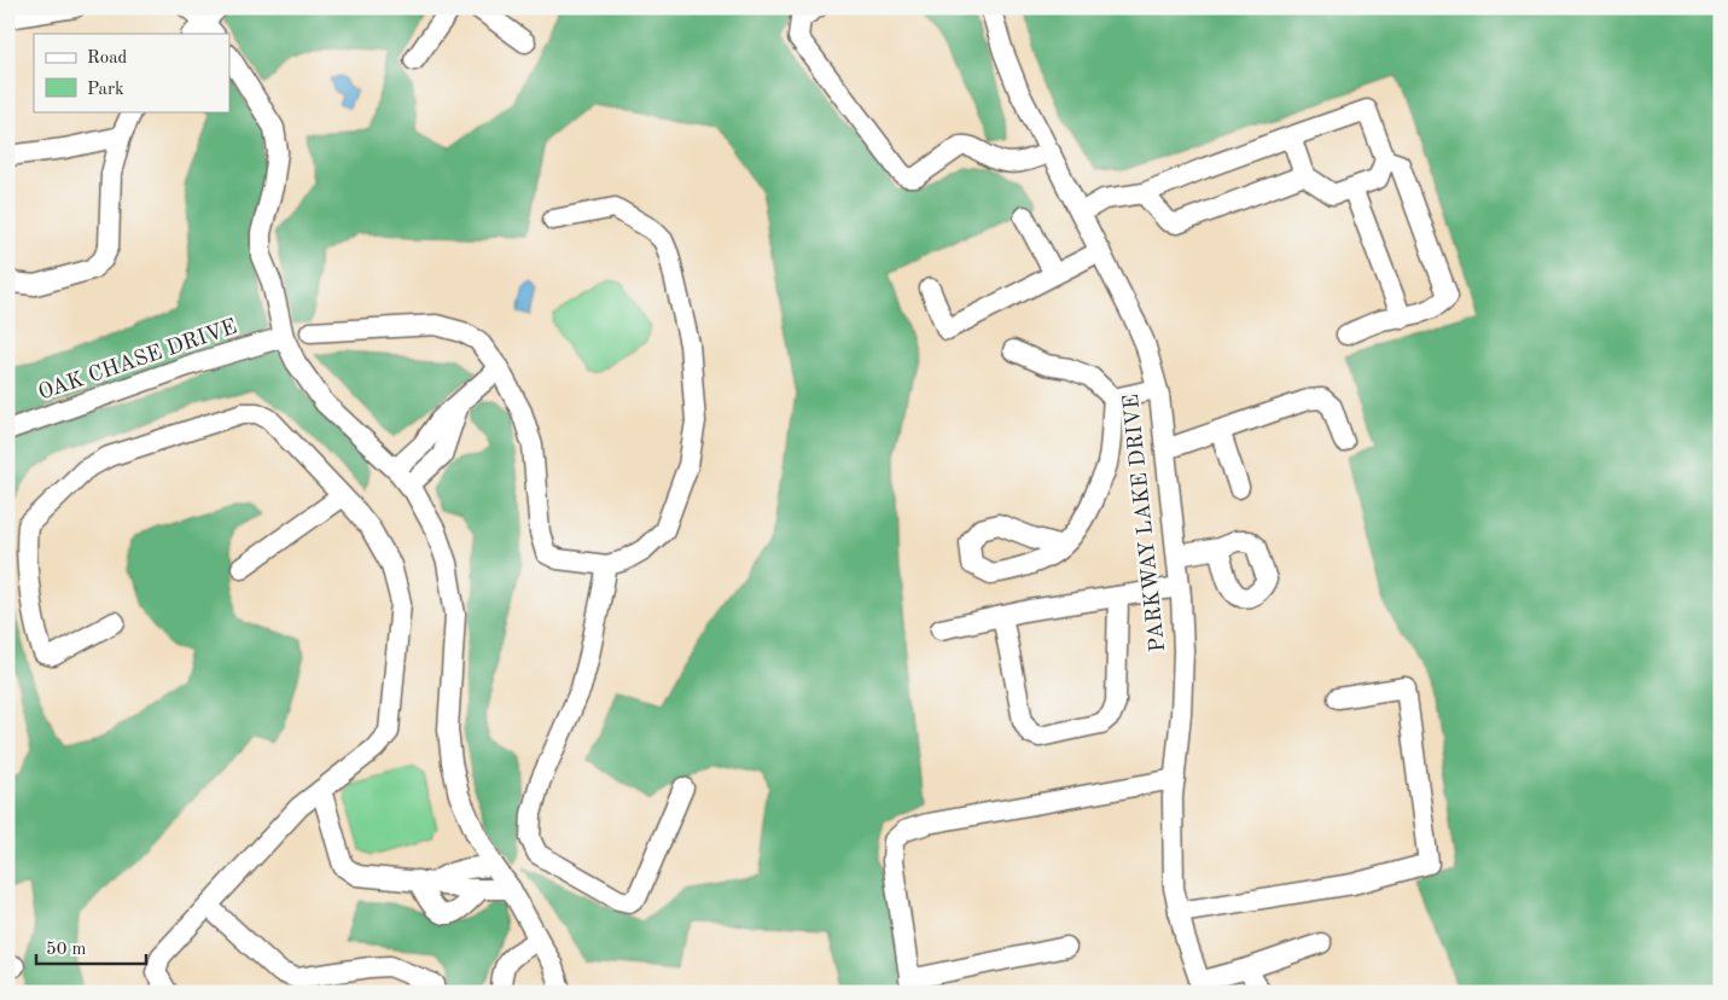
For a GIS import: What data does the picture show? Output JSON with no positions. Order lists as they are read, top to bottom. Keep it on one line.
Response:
{"streets":{"street":["OAK CHASE DRIVE","PARKWAY LAKE DRIVE"]},"legend":["Road","Park"],"scale_bar":"50 m"}
